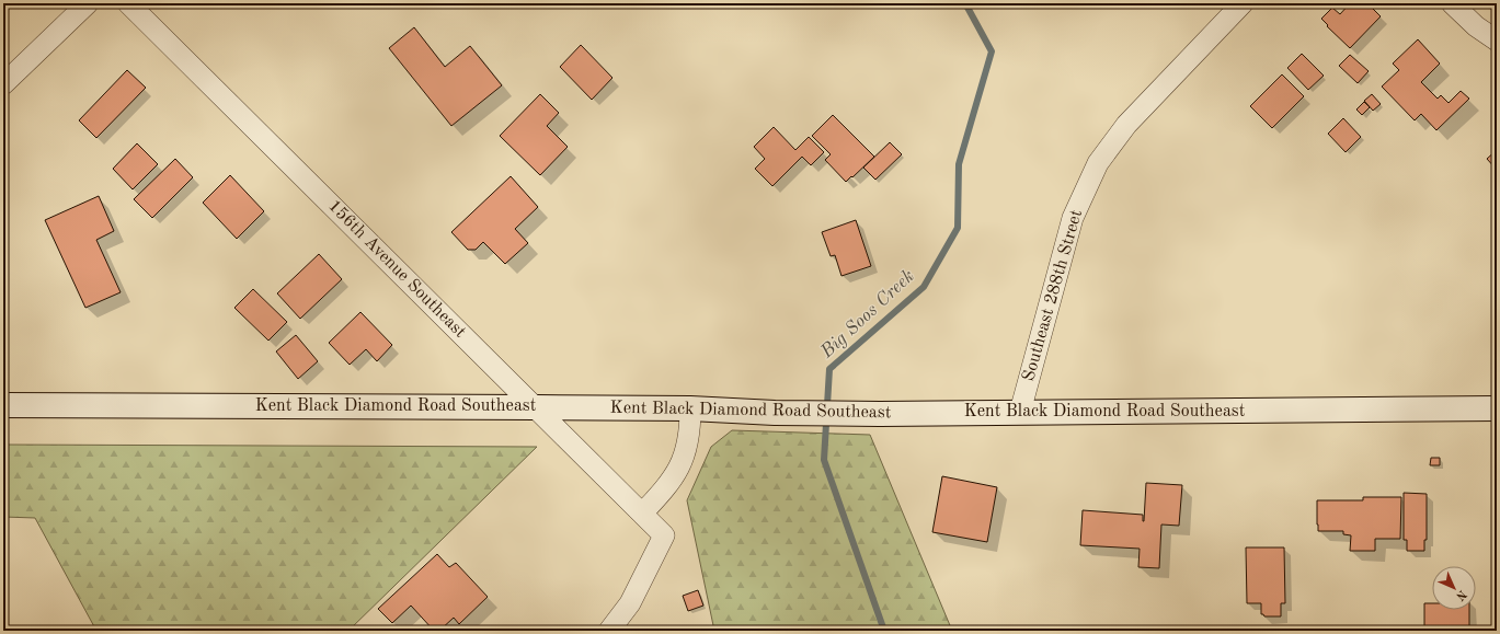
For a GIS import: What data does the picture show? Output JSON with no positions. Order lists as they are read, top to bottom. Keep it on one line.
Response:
{"streets":{"street":["156th Avenue Southeast","Southeast 288th Street","Kent Black Diamond Road Southeast"]},"crossings":[["156th Avenue Southeast","Kent Black Diamond Road Southeast"],["Southeast 288th Street","Kent Black Diamond Road Southeast"]],"water":["Big Soos Creek"],"north":"bottom right"}
